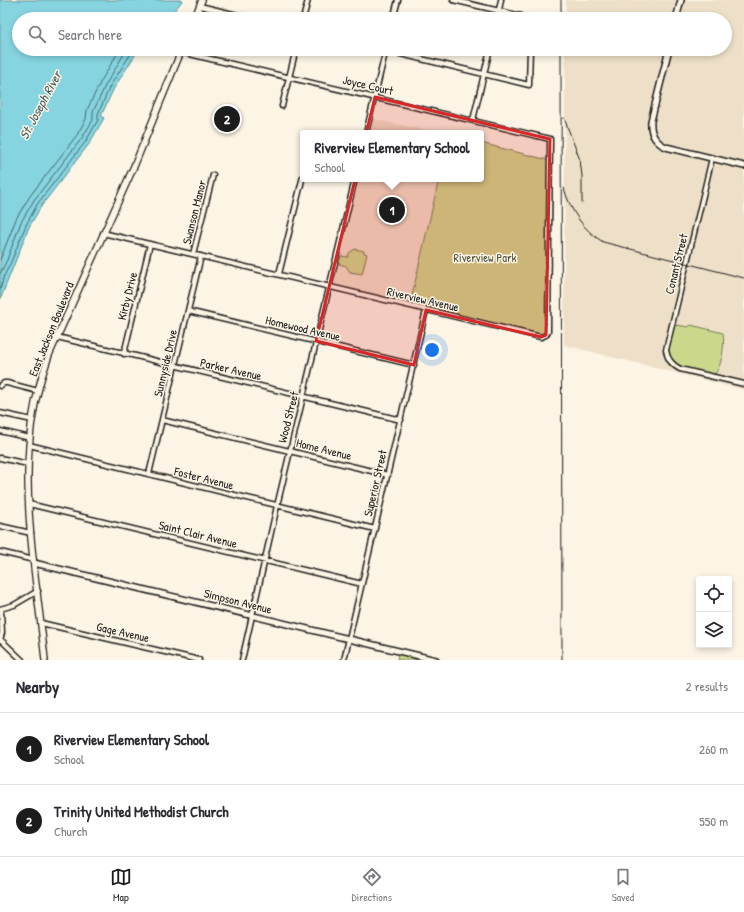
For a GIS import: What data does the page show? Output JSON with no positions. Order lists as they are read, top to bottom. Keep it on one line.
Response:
{"streets":{"main road":["East Jackson Boulevard"],"street":["Joyce Court","Swanson Manor","Conant Street","Kirby Drive","Riverview Avenue","Homewood Avenue","Sunnyside Drive","Parker Avenue","Wood Street","Home Avenue","Foster Avenue","Superior Street","Saint Clair Avenue","Simpson Avenue","Gage Avenue"]},"crossings":[["Joyce Court","Riverview Avenue"],["Swanson Manor","Riverview Avenue"],["Kirby Drive","Riverview Avenue"],["Kirby Drive","Parker Avenue"],["Riverview Avenue","East Jackson Boulevard"],["Riverview Avenue","Sunnyside Drive"],["Riverview Avenue","Wood Street"],["Riverview Avenue","Superior Street"],["Homewood Avenue","Sunnyside Drive"],["Homewood Avenue","Wood Street"],["Homewood Avenue","Superior Street"],["East Jackson Boulevard","Parker Avenue"],["East Jackson Boulevard","Foster Avenue"],["East Jackson Boulevard","Saint Clair Avenue"],["East Jackson Boulevard","Simpson Avenue"],["East Jackson Boulevard","Gage Avenue"],["Sunnyside Drive","Parker Avenue"],["Sunnyside Drive","Home Avenue"],["Sunnyside Drive","Foster Avenue"],["Parker Avenue","Wood Street"],["Parker Avenue","Superior Street"],["Wood Street","Home Avenue"],["Wood Street","Foster Avenue"],["Wood Street","Saint Clair Avenue"],["Wood Street","Simpson Avenue"],["Home Avenue","Superior Street"],["Foster Avenue","Superior Street"],["Superior Street","Saint Clair Avenue"],["Superior Street","Simpson Avenue"]],"water":["St. Joseph River"],"parks":["Riverview Park"],"page":{"search":"Search here","pins":["2","1"],"popup":["Riverview Elementary School","School"],"heading":["Nearby","2 results"],"list":[{"mark":"1","name":"Riverview Elementary School","note":"School","value":"260 m"},{"mark":"2","name":"Trinity United Methodist Church","note":"Church","value":"550 m"}],"nav":["Map","Directions","Saved"]}}
